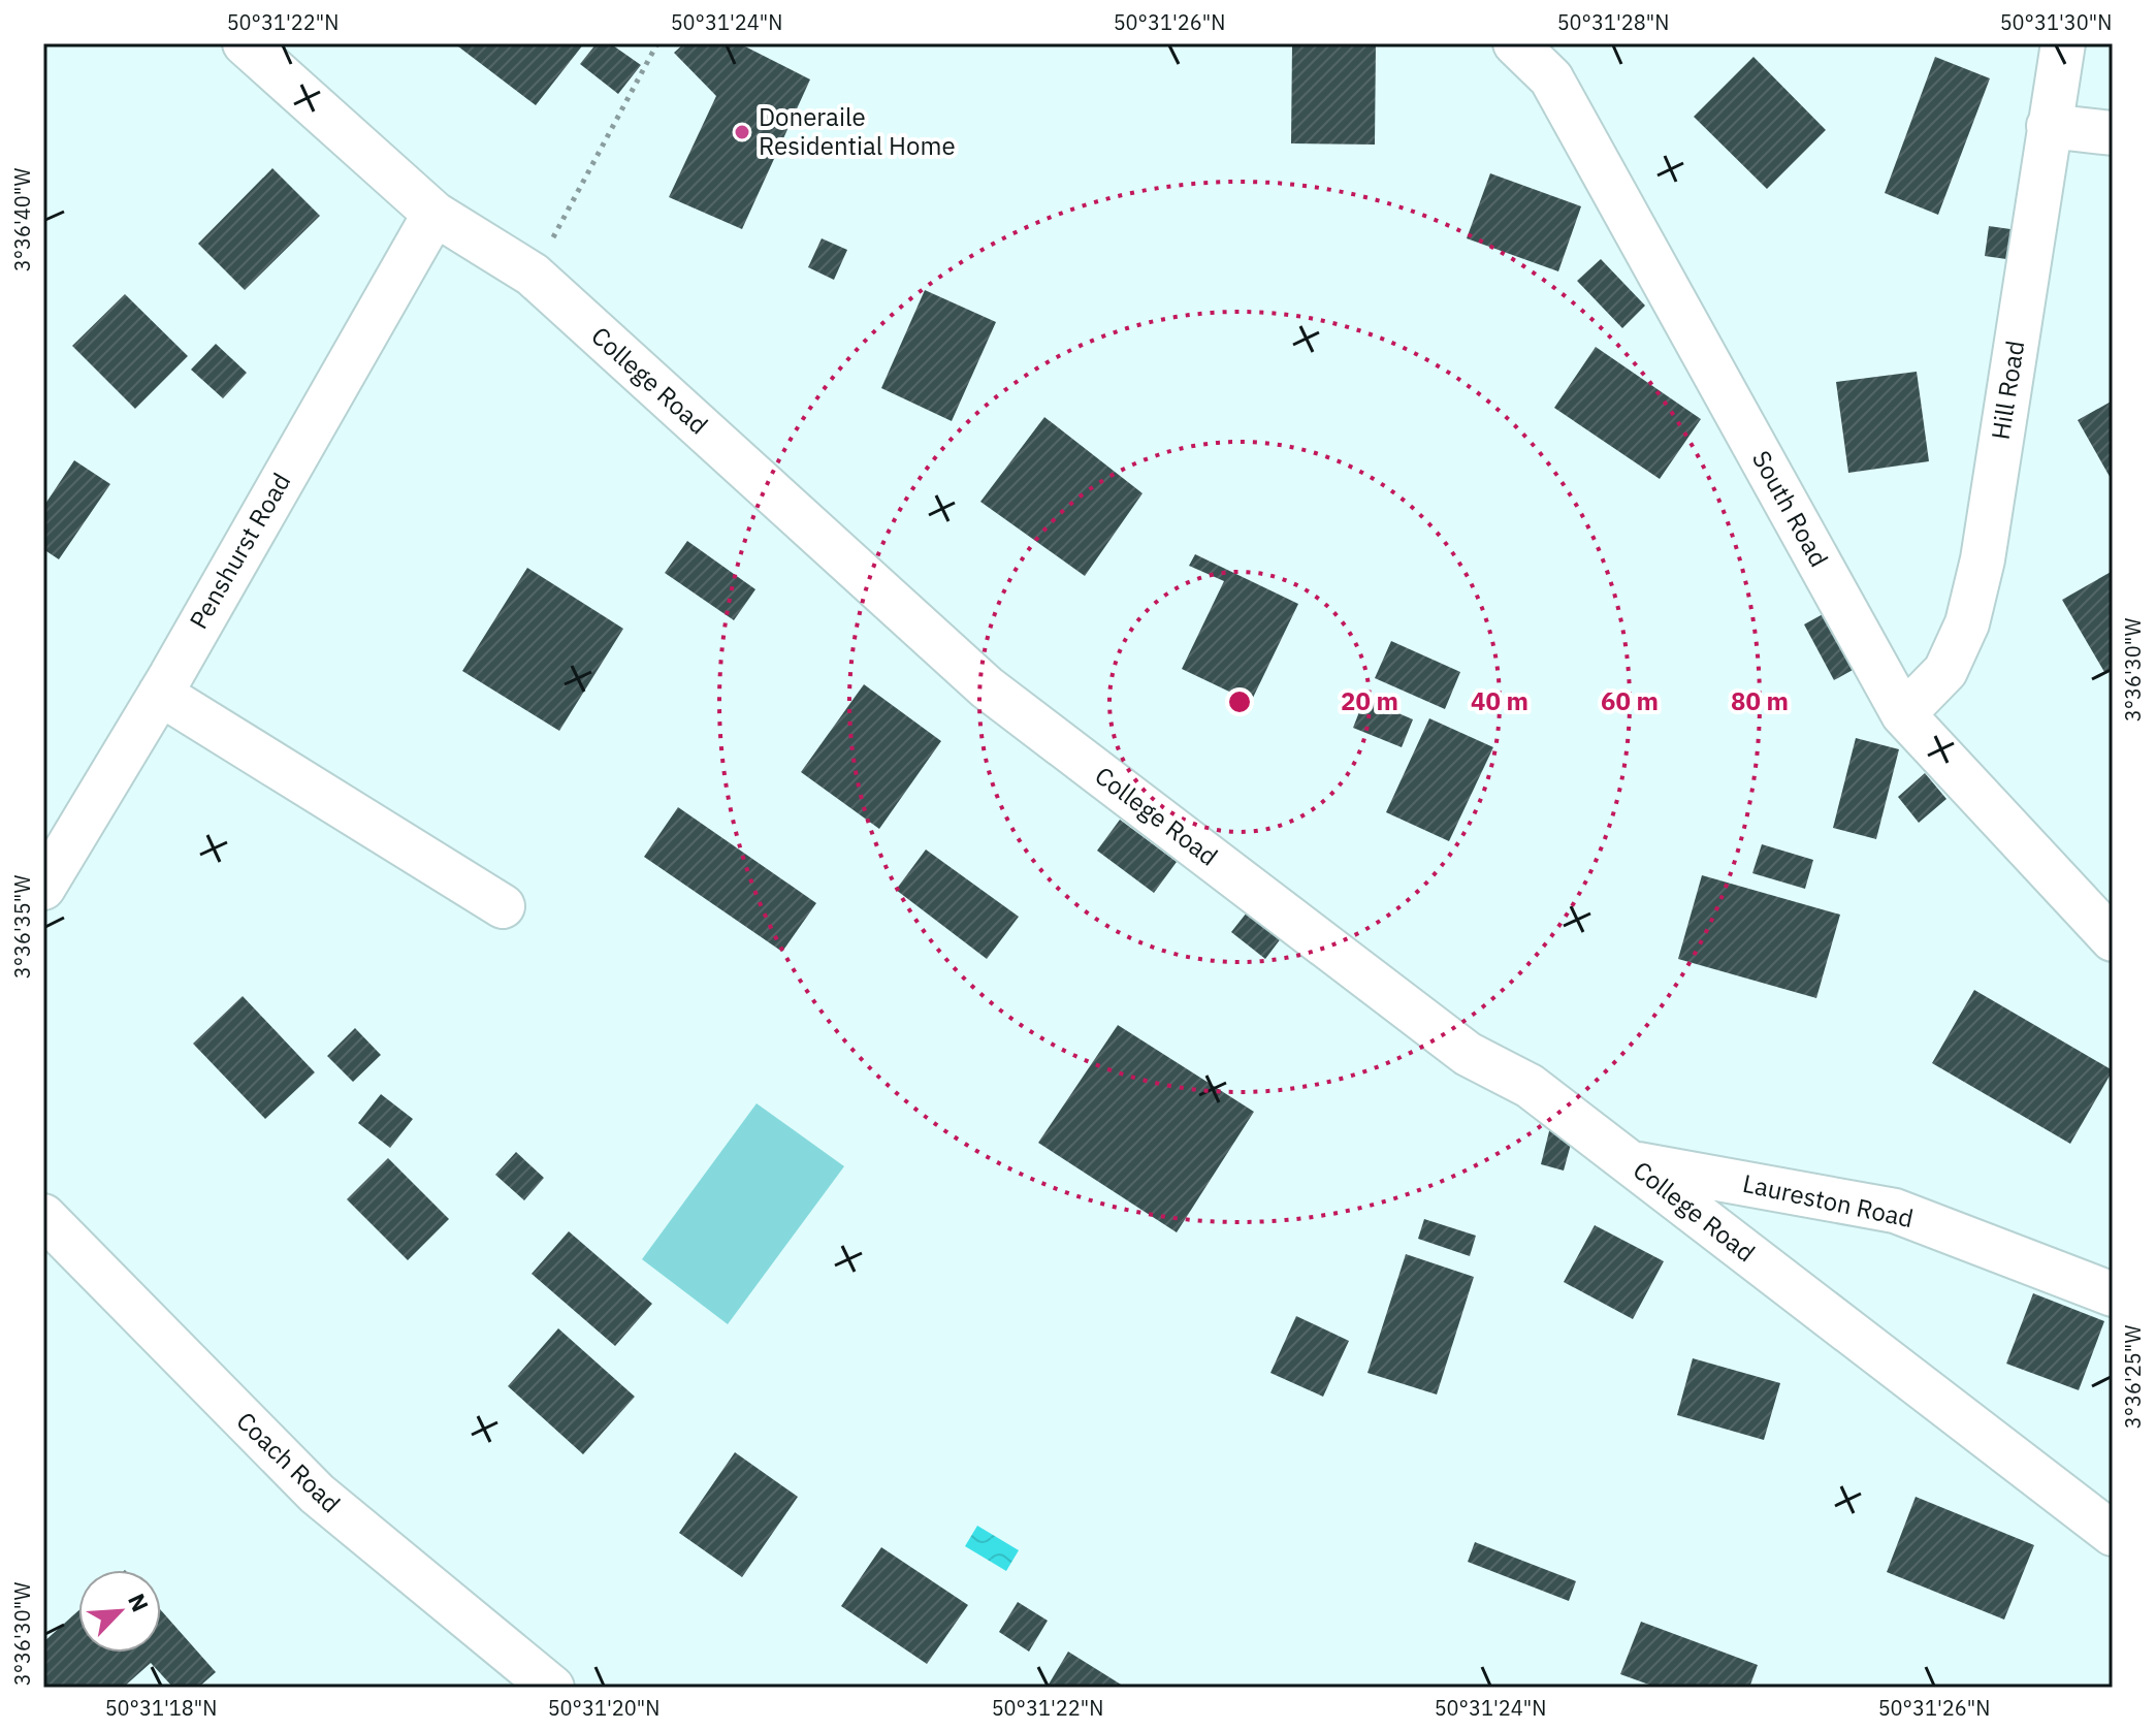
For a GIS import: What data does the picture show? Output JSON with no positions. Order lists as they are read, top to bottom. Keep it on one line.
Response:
{"streets":{"street":["College Road","Hill Road","South Road","Penshurst Road","Laureston Road","Coach Road"]},"crossings":[["College Road","Penshurst Road"],["College Road","Laureston Road"],["Hill Road","South Road"]],"places":["Doneraile Residential Home"],"north":"top right","coordinates":["50°31'22\"N","50°31'24\"N","50°31'26\"N","50°31'28\"N","50°31'30\"N","3°36'40\"W","3°36'30\"W","3°36'35\"W","3°36'25\"W","50°31'18\"N","50°31'20\"N"],"rings":["20 m","40 m","60 m","80 m"]}
